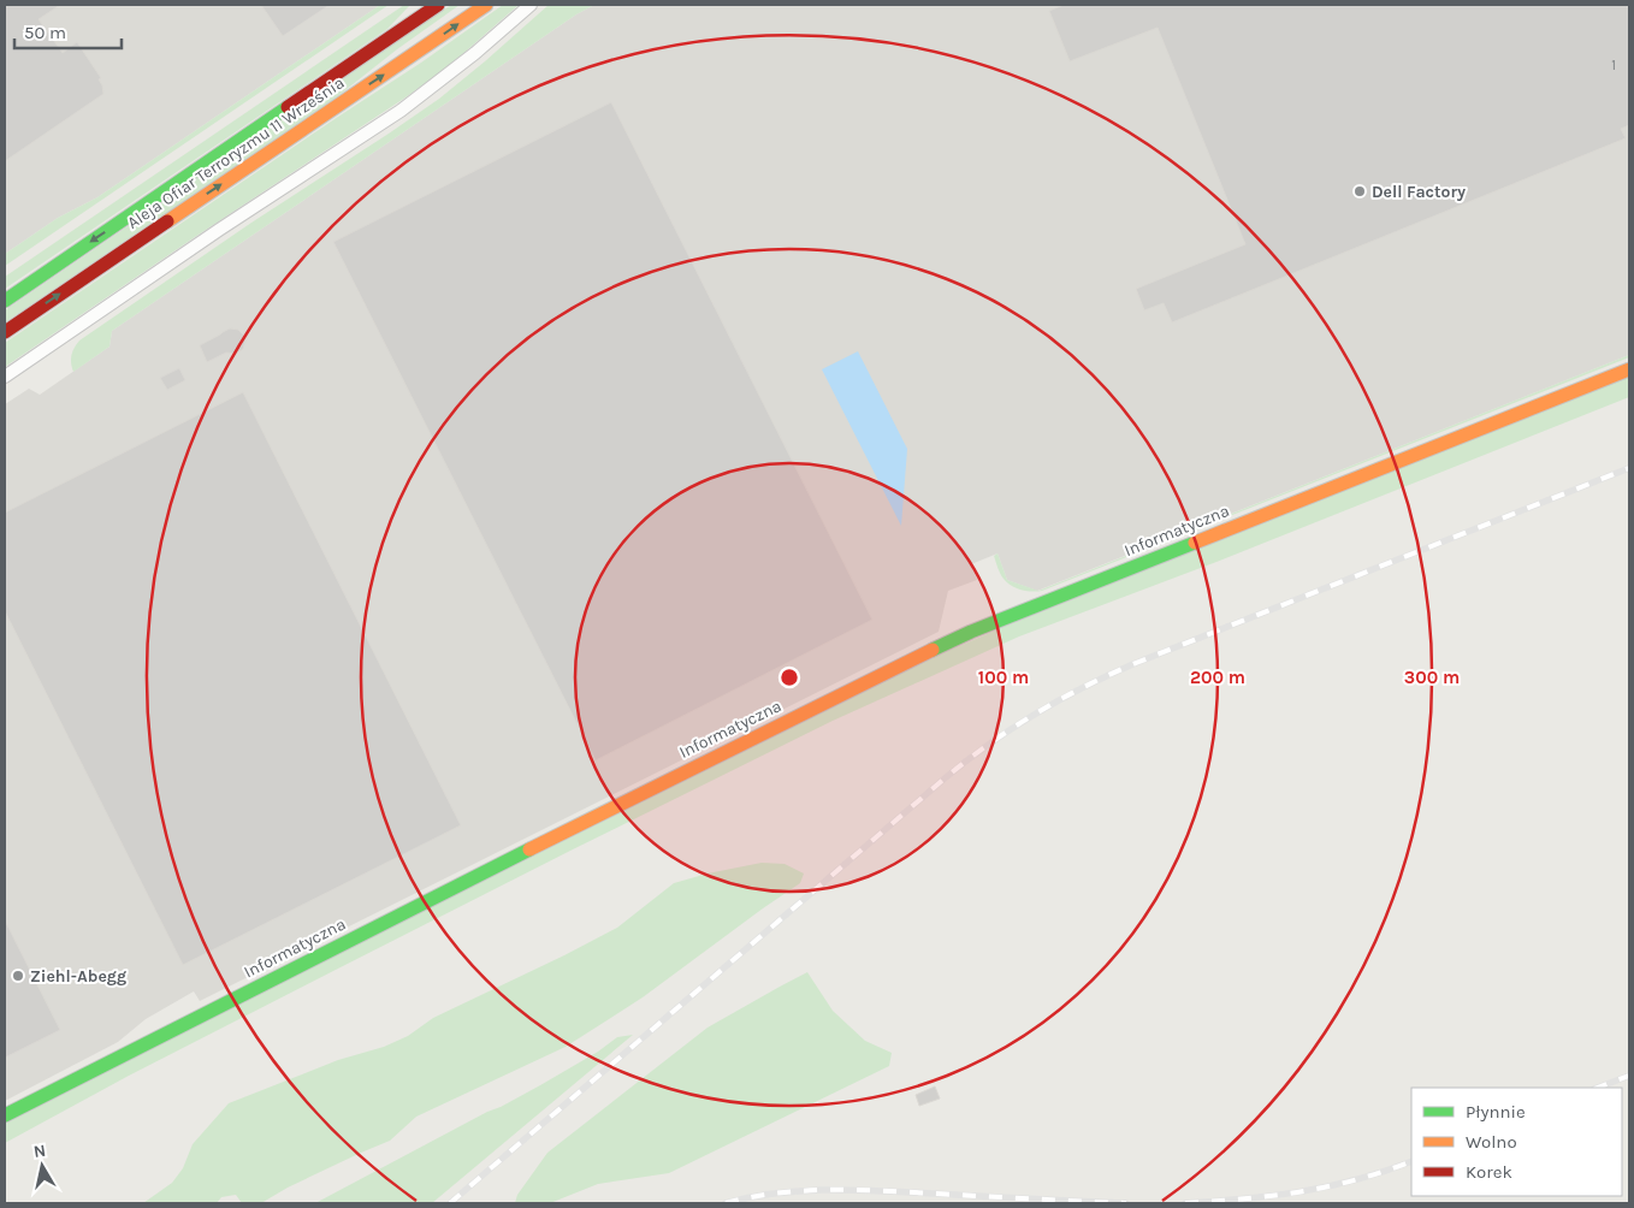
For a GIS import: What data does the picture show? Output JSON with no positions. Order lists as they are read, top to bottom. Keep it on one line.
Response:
{"streets":{"street":["Aleja Ofiar Terroryzmu 11 Września","Informatyczna"]},"places":["Dell Factory","Ziehl-Abegg"],"house_numbers":["1"],"legend":["Płynnie","Wolno","Korek"],"scale_bar":"50 m","north":"top","rings":["100 m","200 m","300 m"]}
